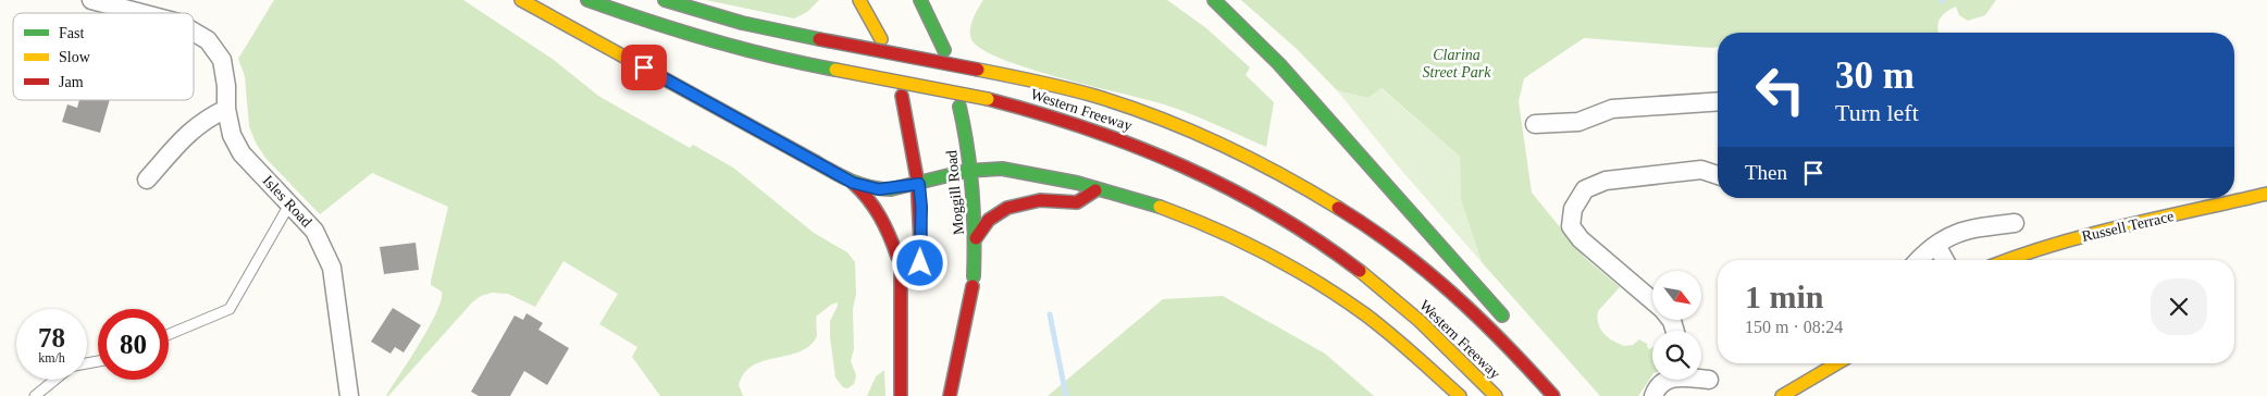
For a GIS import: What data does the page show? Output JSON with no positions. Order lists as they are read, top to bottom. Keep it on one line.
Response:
{"streets":{"main road":["Western Freeway","Moggill Road","Russell Terrace"],"street":["Isles Road"]},"parks":["Clarina Street Park"],"legend":["Fast","Slow","Jam"],"north":"bottom right","page":{"turn":["30 m","Turn left"],"then":"Then","heading":["1 min","150 m · 08:24"],"speed":"78 km/h","limit":"80"}}
